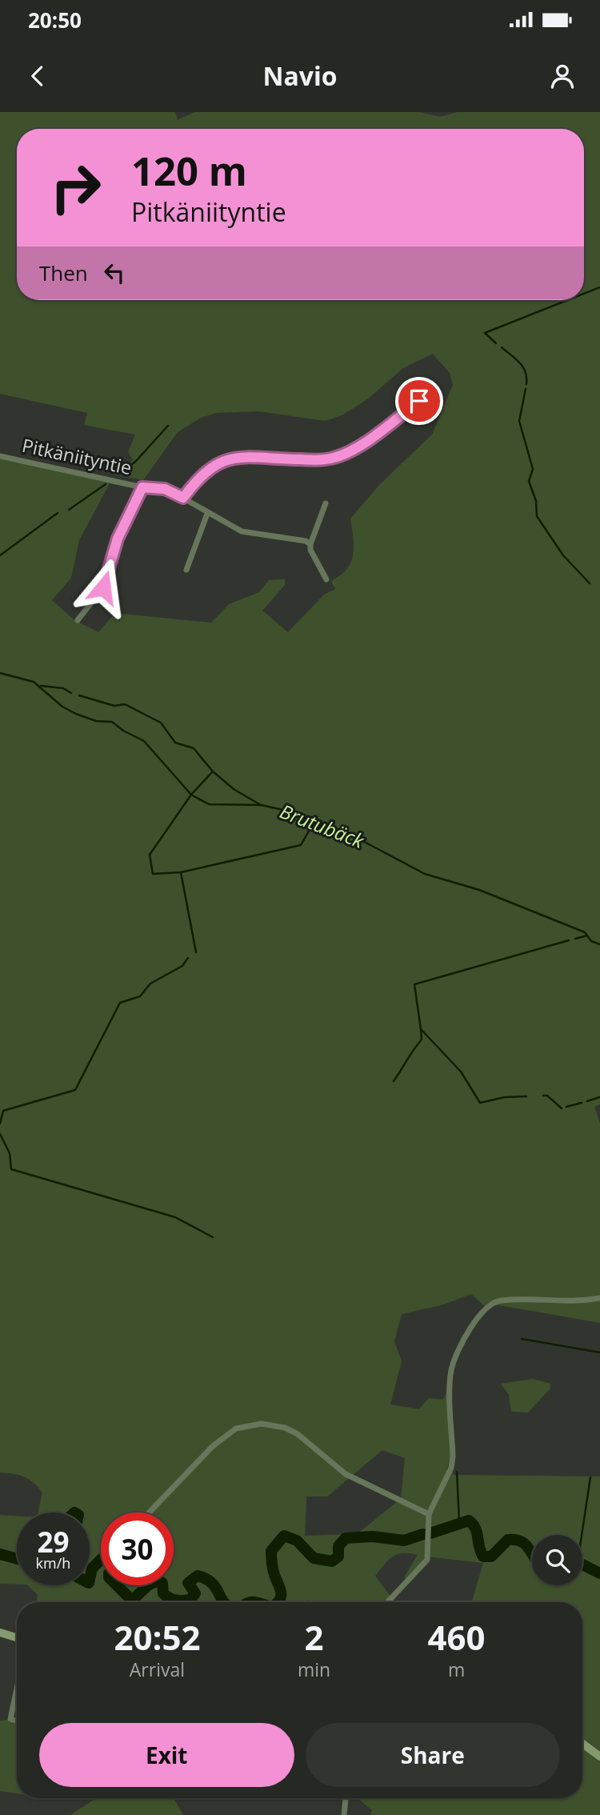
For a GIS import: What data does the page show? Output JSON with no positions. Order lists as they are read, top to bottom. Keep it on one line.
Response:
{"streets":{"street":["Pitkäniityntie"]},"water":["Brutubäck"],"page":{"status":"20:50","header":"Navio","turn":["120 m","Pitkäniityntie"],"then":"Then","speed":"29 km/h","limit":"30","eta":["20:52","Arrival","2","min","460","m"],"buttons":["Exit","Share"]}}
